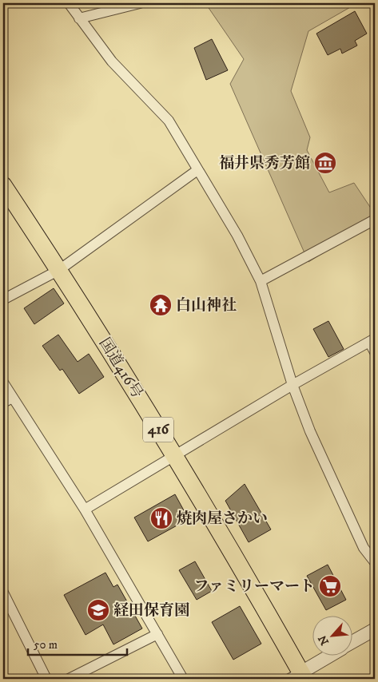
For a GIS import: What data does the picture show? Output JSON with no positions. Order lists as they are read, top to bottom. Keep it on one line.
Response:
{"streets":{"highway":["国道416号","416"]},"places":{"museum":["福井県秀芳館"],"temple":["白山神社"],"restaurant":["焼肉屋さかい"],"supermarket":["ファミリーマート"],"school or university":["経田保育園"]},"scale_bar":"50 m","north":"bottom left"}
